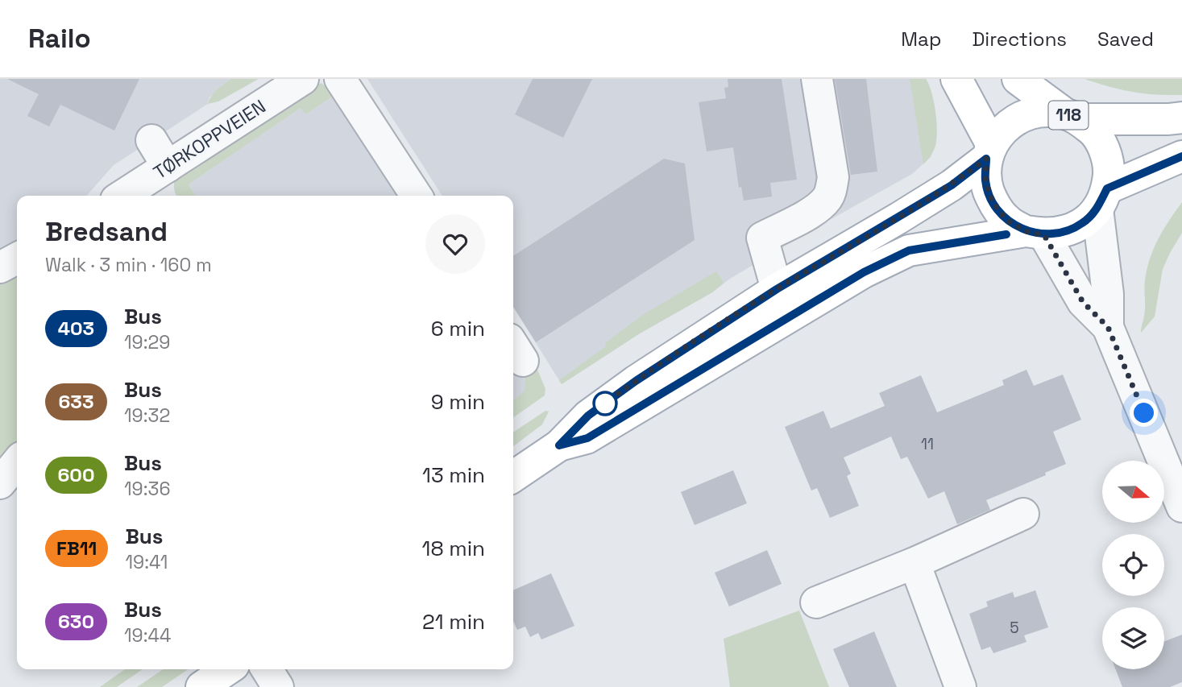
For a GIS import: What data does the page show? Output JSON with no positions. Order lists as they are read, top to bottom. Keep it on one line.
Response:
{"streets":{"main road":["118"],"street":["TØRKOPPVEIEN"]},"lines":["bus line 403"],"house_numbers":["11","5"],"north":"right","page":{"header":"Railo","nav":["Map","Directions","Saved"],"heading":["Bredsand","Walk · 3 min · 160 m"],"list":[{"mark":"403","name":"Bus","note":"19:29","value":"6 min"},{"mark":"633","name":"Bus","note":"19:32","value":"9 min"},{"mark":"600","name":"Bus","note":"19:36","value":"13 min"},{"mark":"FB11","name":"Bus","note":"19:41","value":"18 min"},{"mark":"630","name":"Bus","note":"19:44","value":"21 min"}]}}
